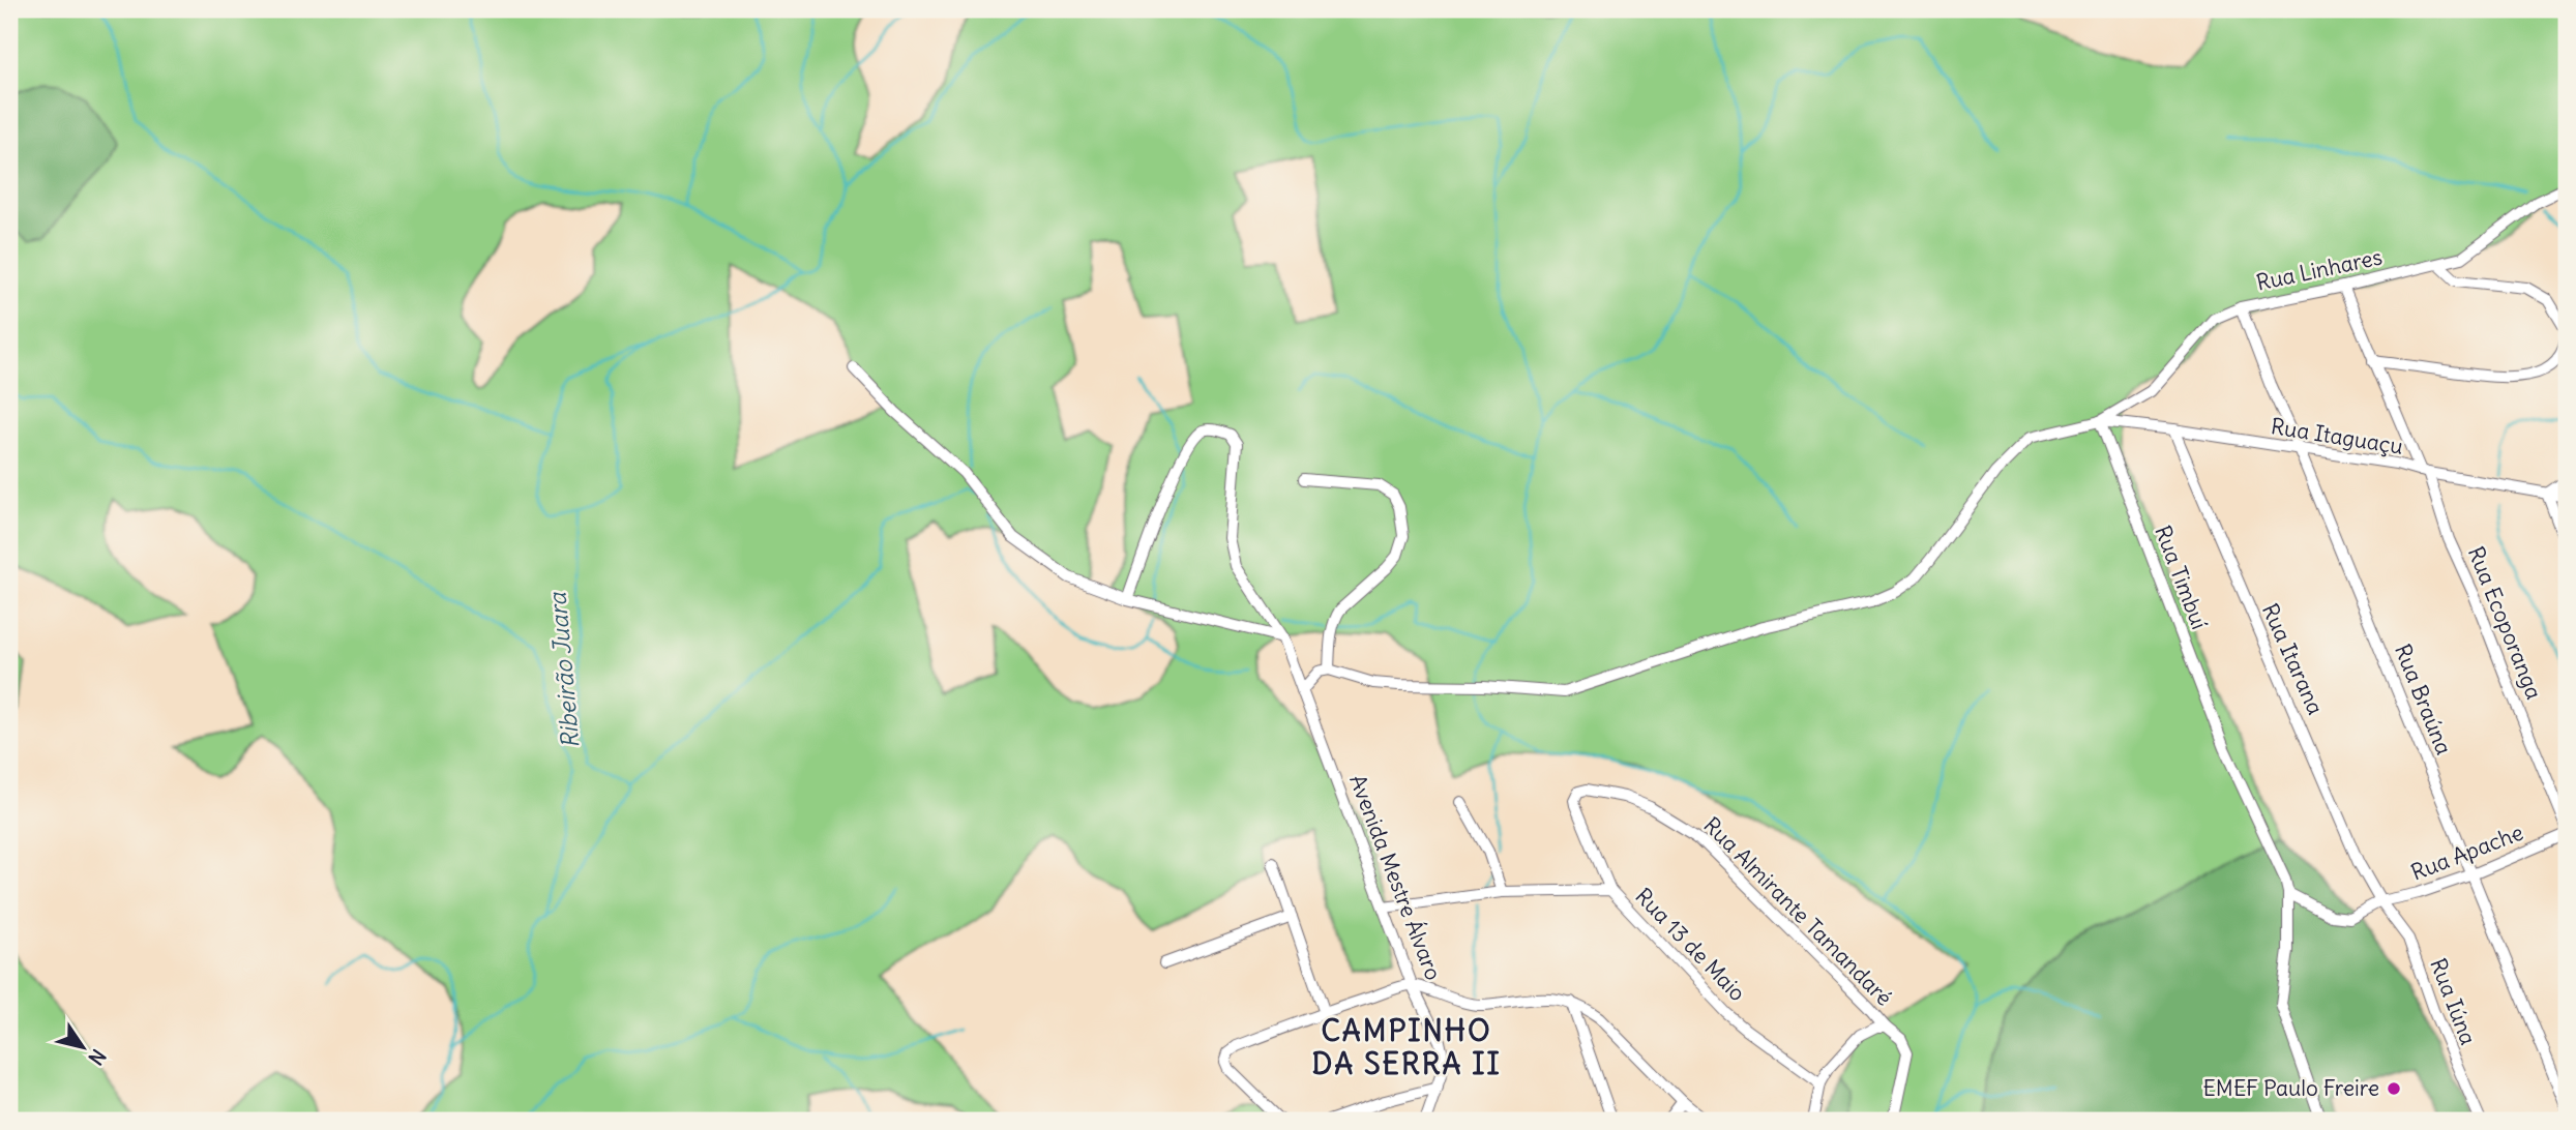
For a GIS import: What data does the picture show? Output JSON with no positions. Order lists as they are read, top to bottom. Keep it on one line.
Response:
{"streets":{"street":["Rua Linhares","Rua Itaguaçu","Rua Timbuí","Rua Ecoporanga","Rua Itarana","Rua Braúna","Rua Apache","Avenida Mestre Álvaro","Rua Almirante Tamandaré","Rua 13 de Maio","Rua Iúna"]},"crossings":[["Rua Linhares","Rua Itaguaçu"],["Rua Linhares","Rua Timbuí"],["Rua Linhares","Rua Ecoporanga"],["Rua Linhares","Rua Braúna"],["Rua Itaguaçu","Rua Timbuí"],["Rua Itaguaçu","Rua Ecoporanga"],["Rua Itaguaçu","Rua Itarana"],["Rua Itaguaçu","Rua Braúna"],["Rua Timbuí","Rua Apache"],["Rua Itarana","Rua Apache"],["Rua Itarana","Rua Iúna"],["Rua Braúna","Rua Apache"],["Rua Apache","Rua Iúna"],["Avenida Mestre Álvaro","Rua 13 de Maio"],["Rua Almirante Tamandaré","Rua 13 de Maio"]],"districts":["CAMPINHO DA SERRA II"],"water":["Ribeirão Juara"],"places":["EMEF Paulo Freire"],"north":"bottom right"}
